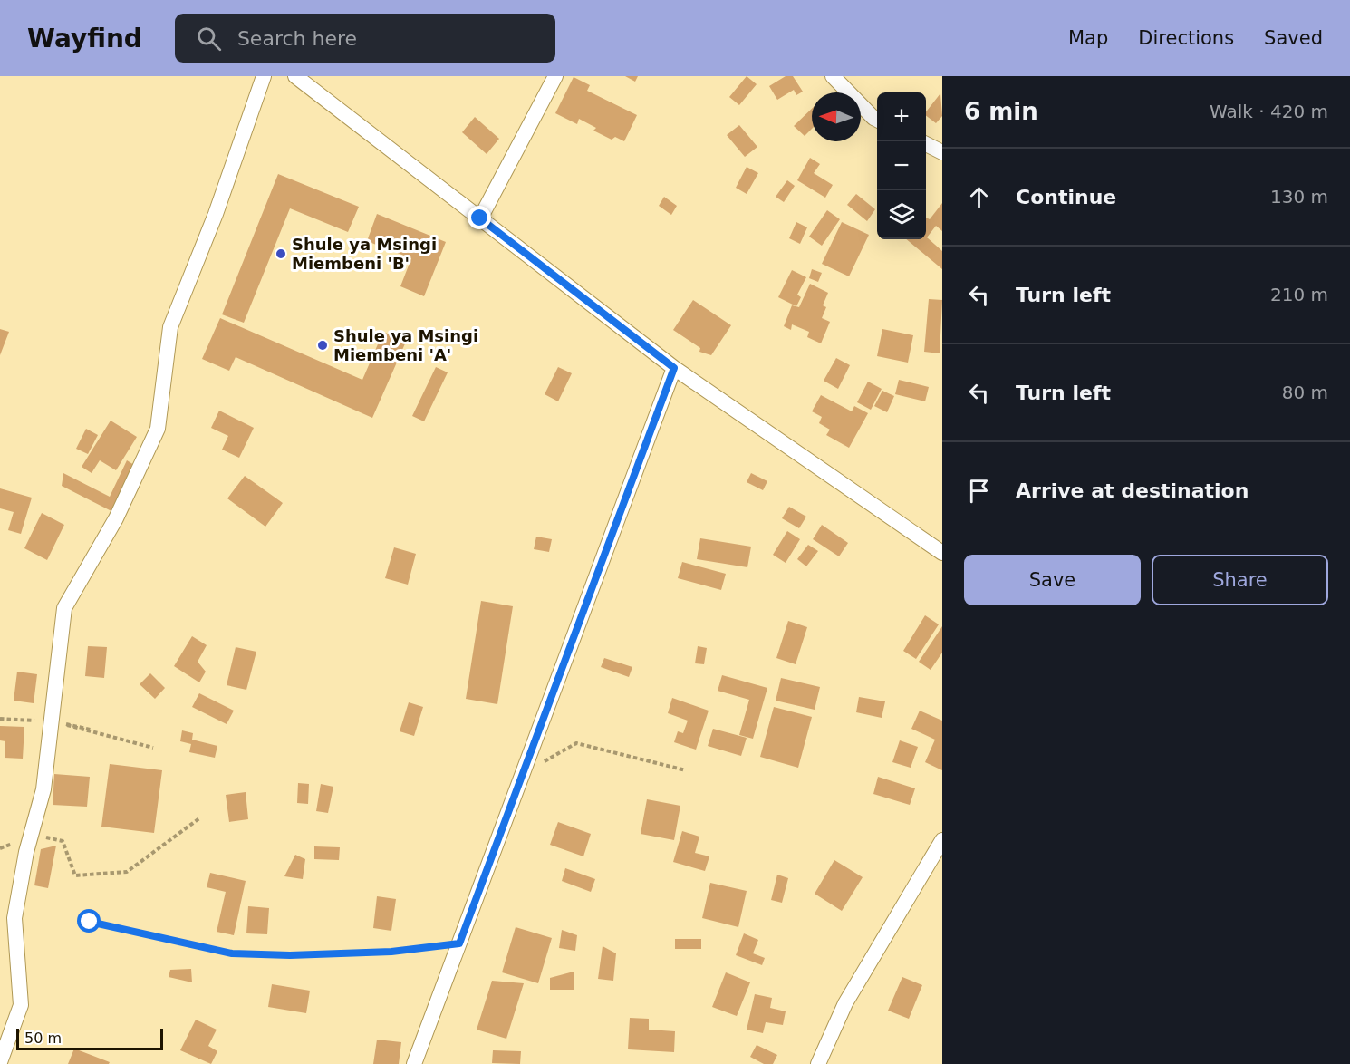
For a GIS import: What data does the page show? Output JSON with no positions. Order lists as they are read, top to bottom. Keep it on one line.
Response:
{"places":["Shule ya Msingi Miembeni 'B'","Shule ya Msingi Miembeni 'A'"],"scale_bar":"50 m","north":"left","page":{"header":"Wayfind","search":"Search here","nav":["Map","Directions","Saved"],"heading":["6 min","Walk · 420 m"],"map_buttons":["+","−"],"list":[["Continue","130 m"],["Turn left","210 m"],["Turn left","80 m"],"Arrive at destination"],"buttons":["Save","Share"],"scale":"50 m"}}
